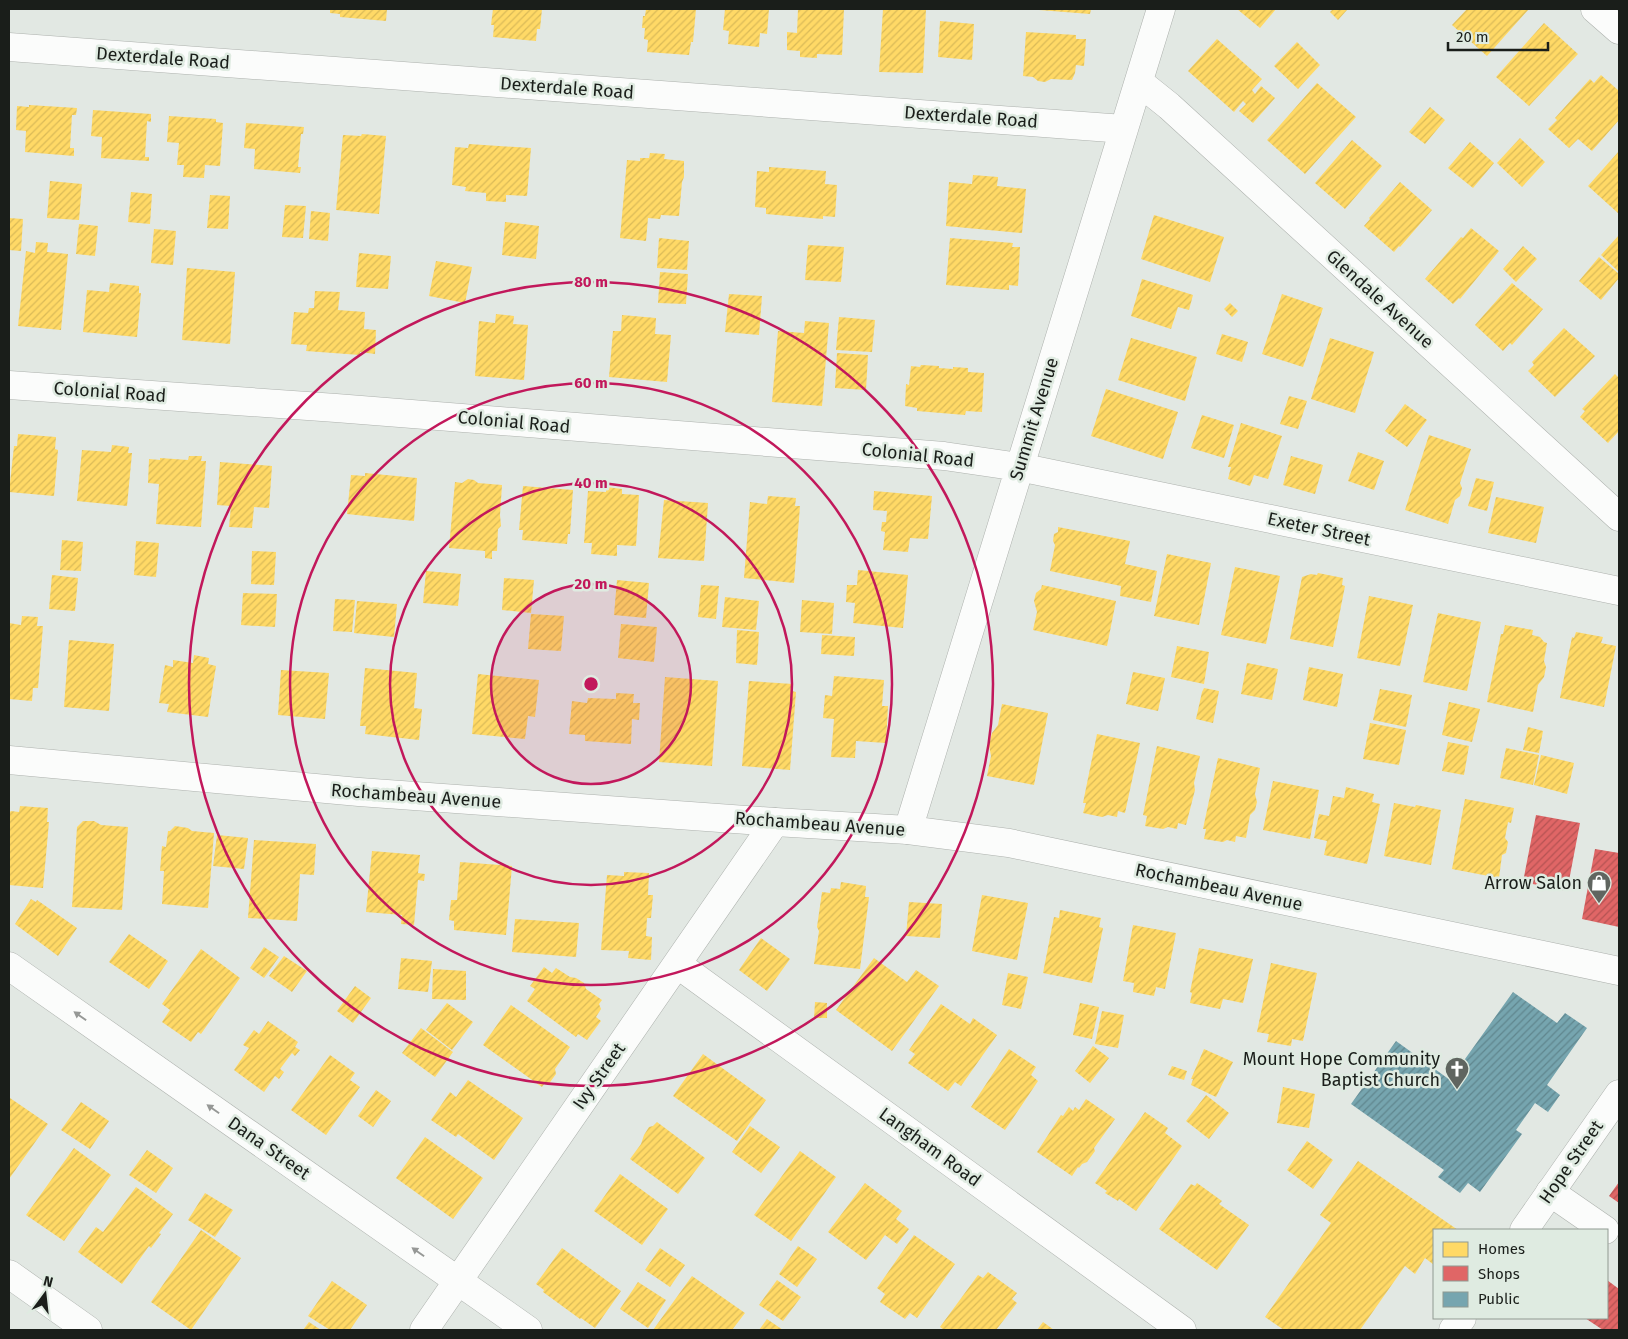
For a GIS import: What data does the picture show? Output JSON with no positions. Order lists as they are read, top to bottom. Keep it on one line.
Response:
{"streets":{"street":["Dexterdale Road","Glendale Avenue","Colonial Road","Summit Avenue","Exeter Street","Rochambeau Avenue","Ivy Street","Langham Road","Dana Street","Hope Street"]},"crossings":[["Dexterdale Road","Summit Avenue"],["Glendale Avenue","Summit Avenue"],["Colonial Road","Summit Avenue"],["Colonial Road","Exeter Street"],["Summit Avenue","Exeter Street"],["Summit Avenue","Rochambeau Avenue"],["Rochambeau Avenue","Ivy Street"],["Ivy Street","Langham Road"],["Ivy Street","Dana Street"]],"one_way":["Dana Street"],"places":{"shop":["Arrow Salon"],"church":["Mount Hope Community Baptist Church"]},"legend":["Homes","Shops","Public"],"scale_bar":"20 m","north":"top","rings":["80 m","60 m","40 m","20 m"]}
